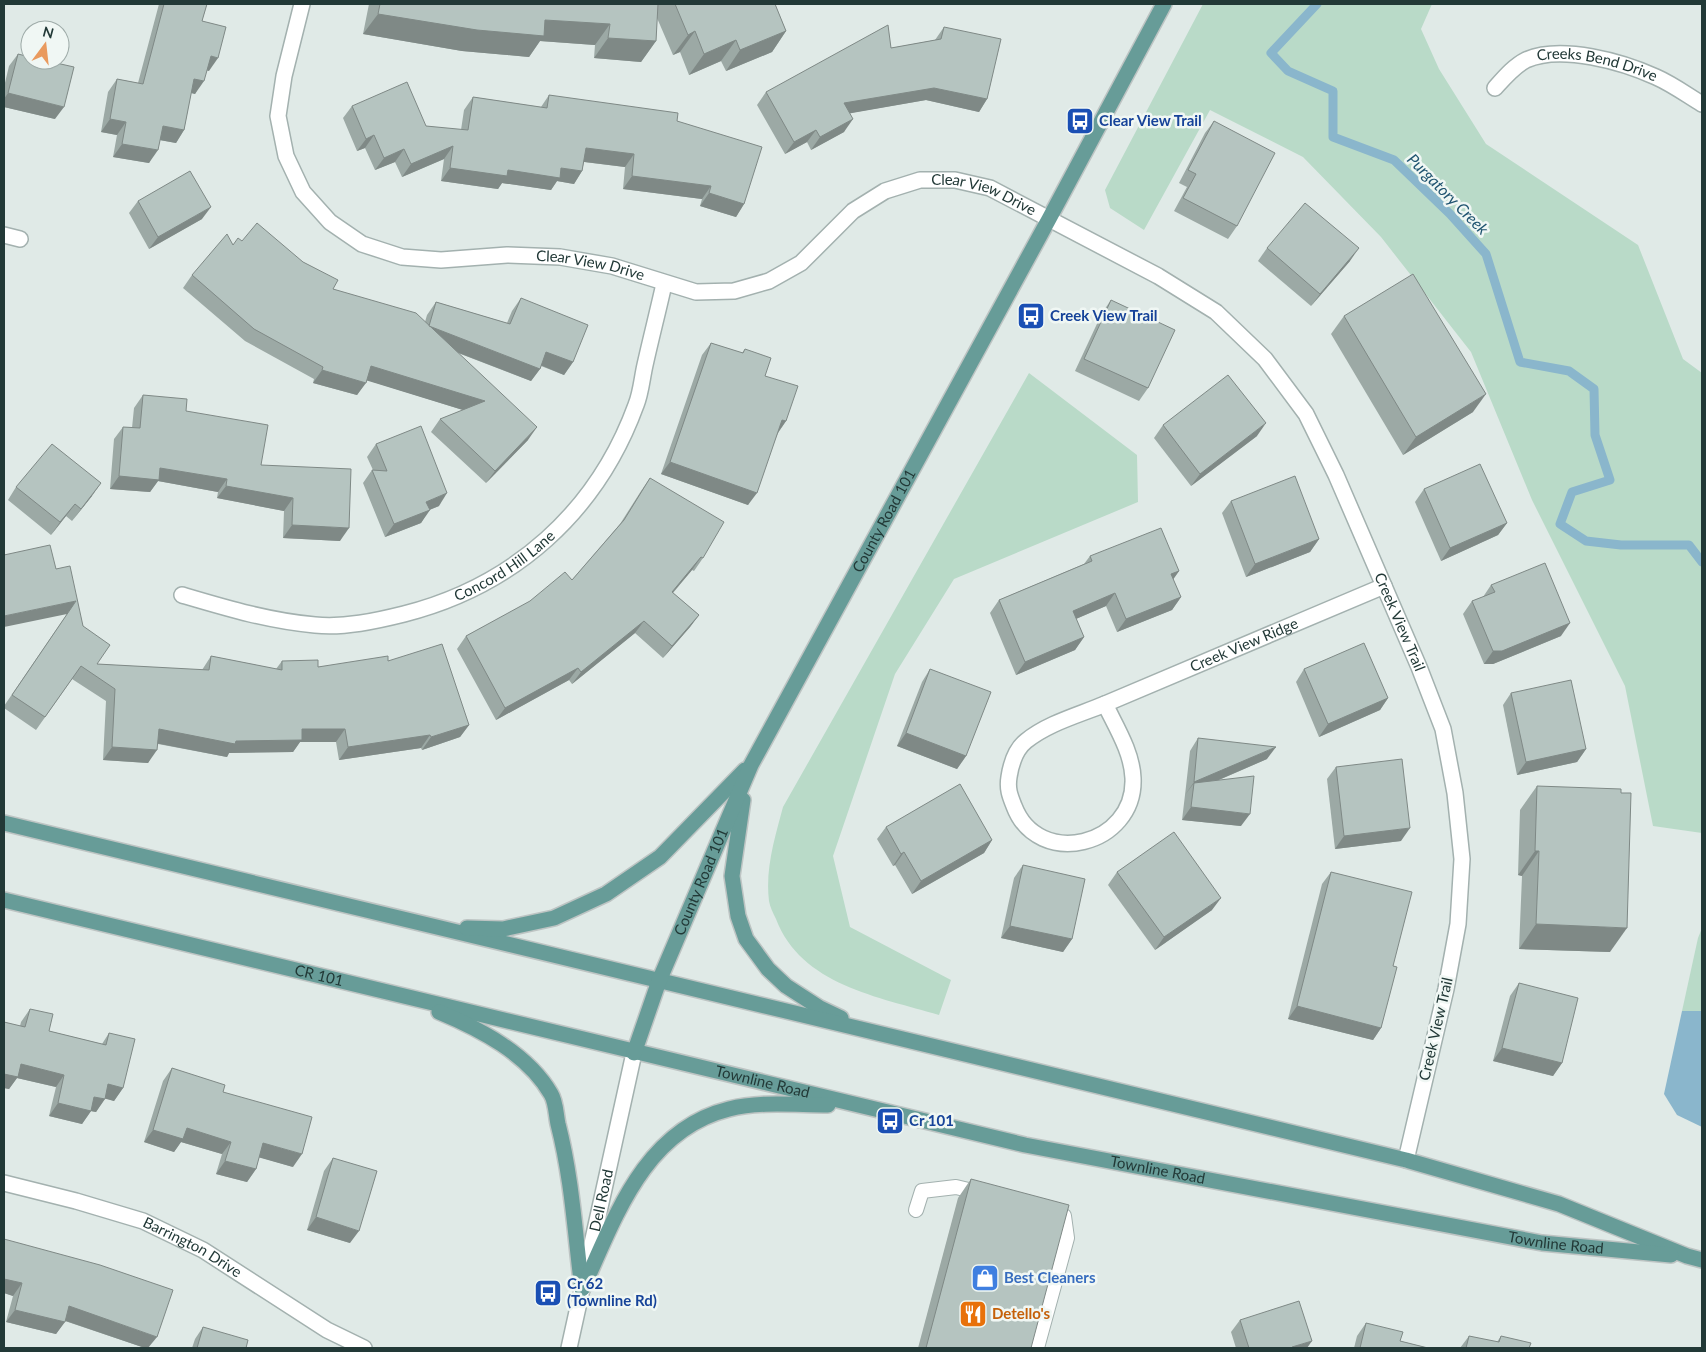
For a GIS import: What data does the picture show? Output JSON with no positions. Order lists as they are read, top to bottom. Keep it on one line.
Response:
{"streets":{"main road":["County Road 101","CR 101","Townline Road"],"street":["Creeks Bend Drive","Clear View Drive","Concord Hill Lane","Creek View Trail","Creek View Ridge","Dell Road","Barrington Drive"]},"crossings":[["Clear View Drive","County Road 101"],["Clear View Drive","Concord Hill Lane"],["Clear View Drive","Creek View Trail"],["County Road 101","Creek View Trail"],["County Road 101","CR 101"],["County Road 101","Townline Road"],["County Road 101","Dell Road"],["Creek View Trail","Creek View Ridge"],["Creek View Trail","Townline Road"],["CR 101","Townline Road"],["CR 101","Dell Road"],["Townline Road","Dell Road"]],"water":["Purgatory Creek"],"places":{"bus stop":["Clear View Trail","Creek View Trail","Cr 101","Cr 62 (Townline Rd)"],"shop":["Best Cleaners"],"restaurant":["Detello's"]},"north":"top"}
